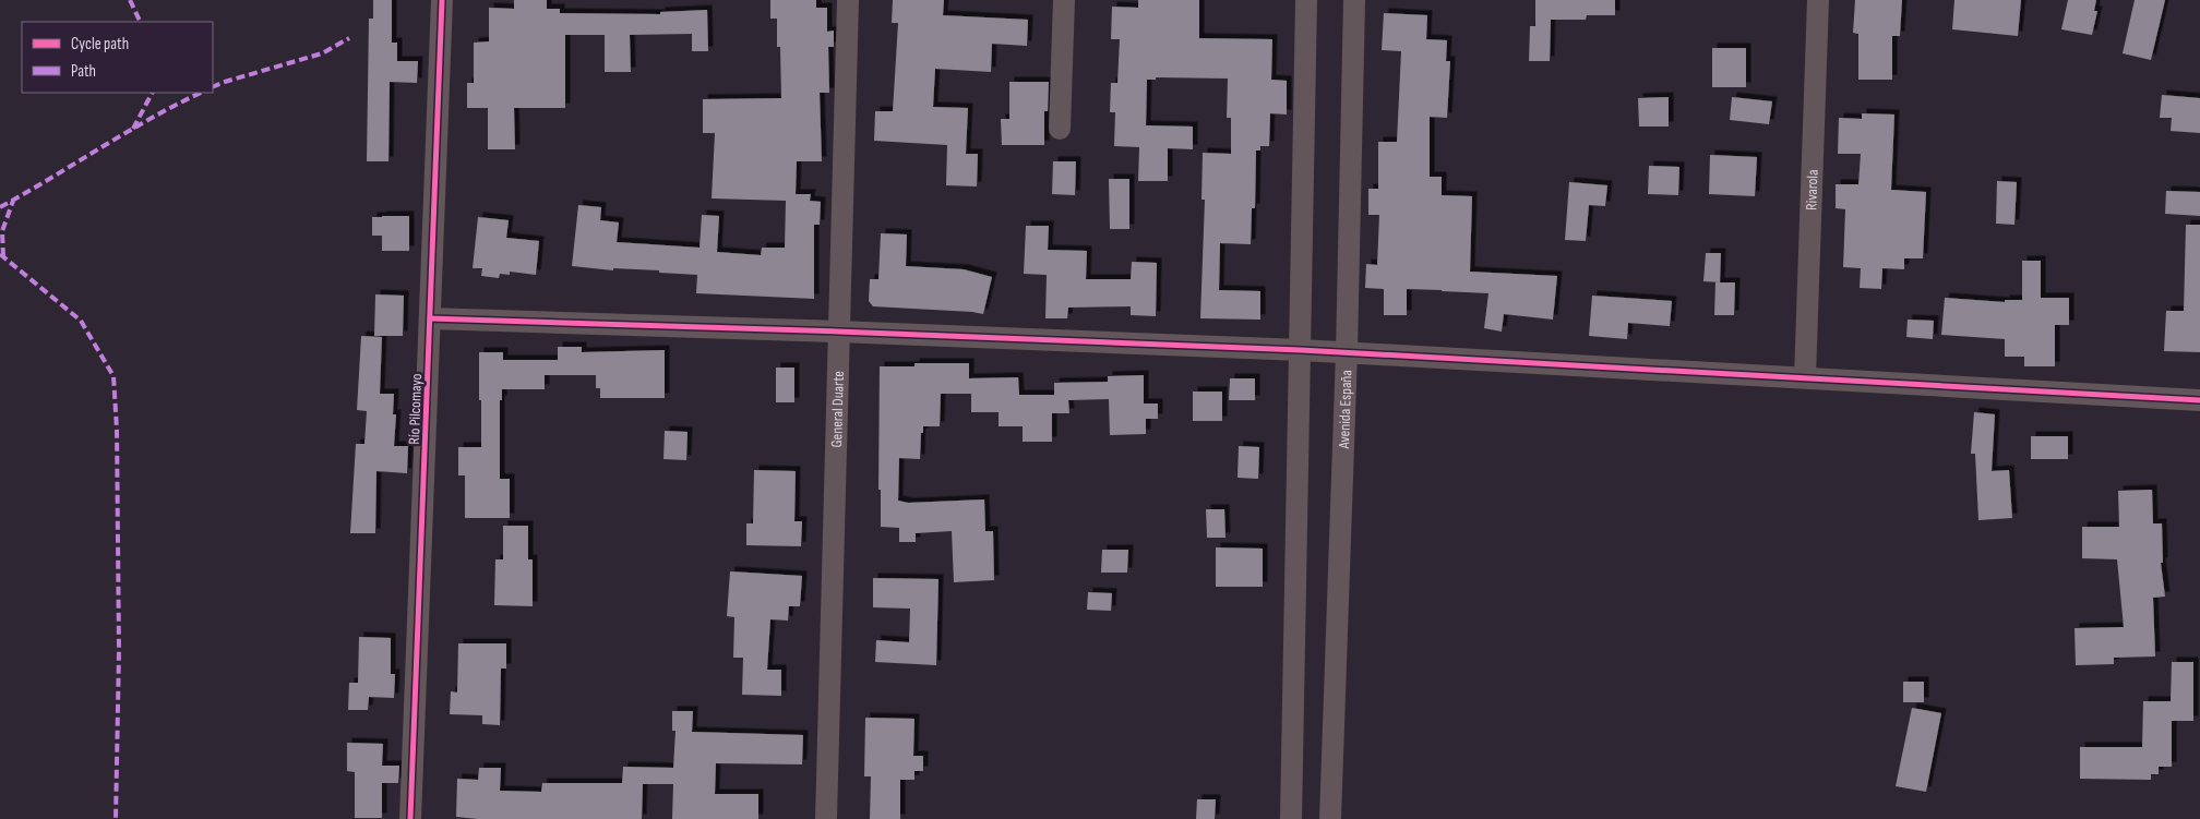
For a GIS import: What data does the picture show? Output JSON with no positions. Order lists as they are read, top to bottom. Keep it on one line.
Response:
{"streets":{"street":["Rivarola","Río Pilcomayo","General Duarte","Avenida España"]},"legend":["Cycle path","Path"]}
